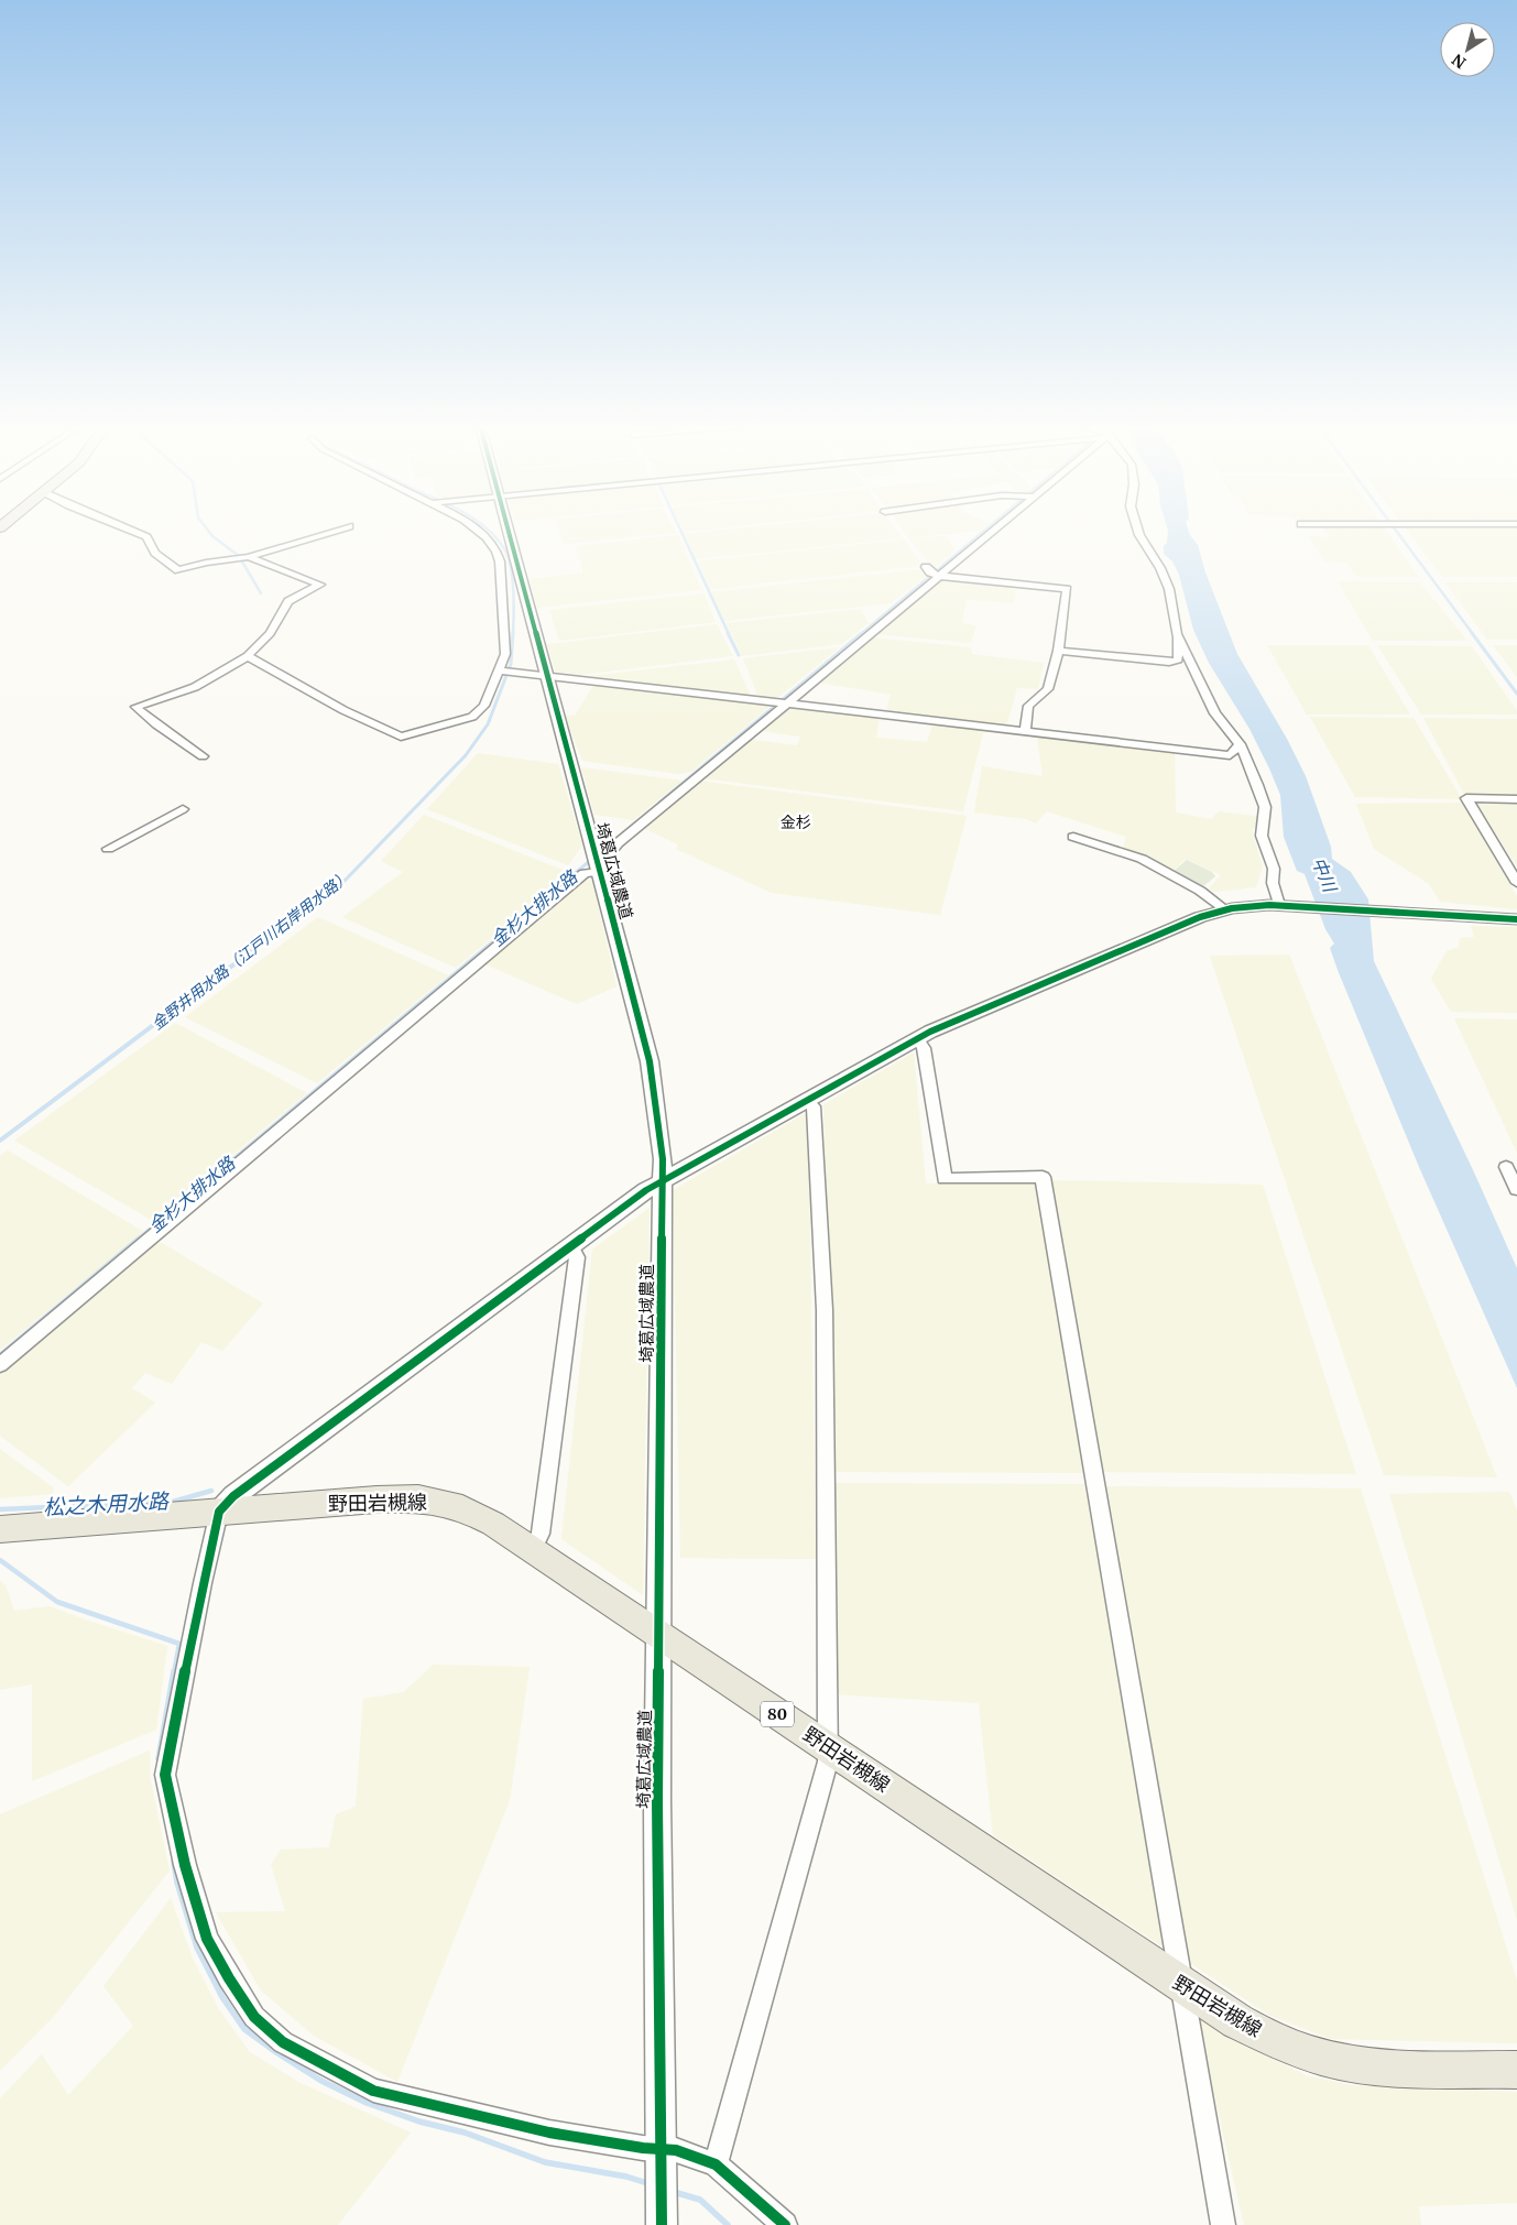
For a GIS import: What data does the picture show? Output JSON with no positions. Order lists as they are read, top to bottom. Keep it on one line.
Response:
{"streets":{"main road":["野田岩槻線","80"],"street":["埼葛広域農道"]},"crossings":[["埼葛広域農道","野田岩槻線"]],"districts":["金杉"],"water":["中川","金杉大排水路","金野井用水路（江戸川右岸用水路）","松之木用水路"],"north":"bottom left"}
